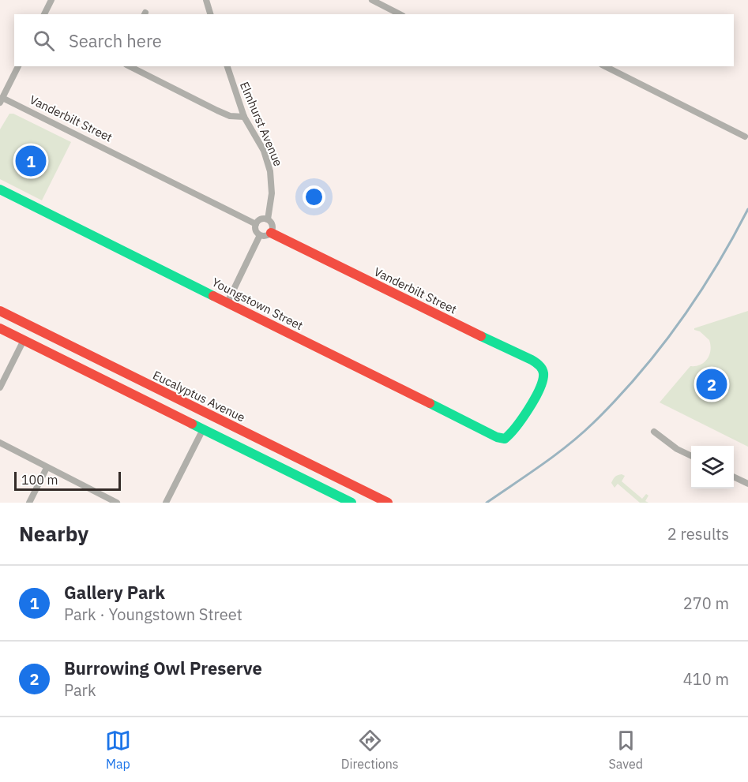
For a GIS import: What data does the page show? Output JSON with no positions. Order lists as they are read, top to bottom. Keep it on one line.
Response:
{"streets":{"street":["Vanderbilt Street","Elmhurst Avenue","Youngstown Street","Eucalyptus Avenue"]},"crossings":[["Vanderbilt Street","Elmhurst Avenue"],["Vanderbilt Street","Youngstown Street"]],"scale_bar":"100 m","page":{"search":"Search here","pins":["1","2"],"scale":"100 m","heading":["Nearby","2 results"],"list":[{"mark":"1","name":"Gallery Park","note":"Park · Youngstown Street","value":"270 m"},{"mark":"2","name":"Burrowing Owl Preserve","note":"Park","value":"410 m"}],"nav":["Map","Directions","Saved"]}}
